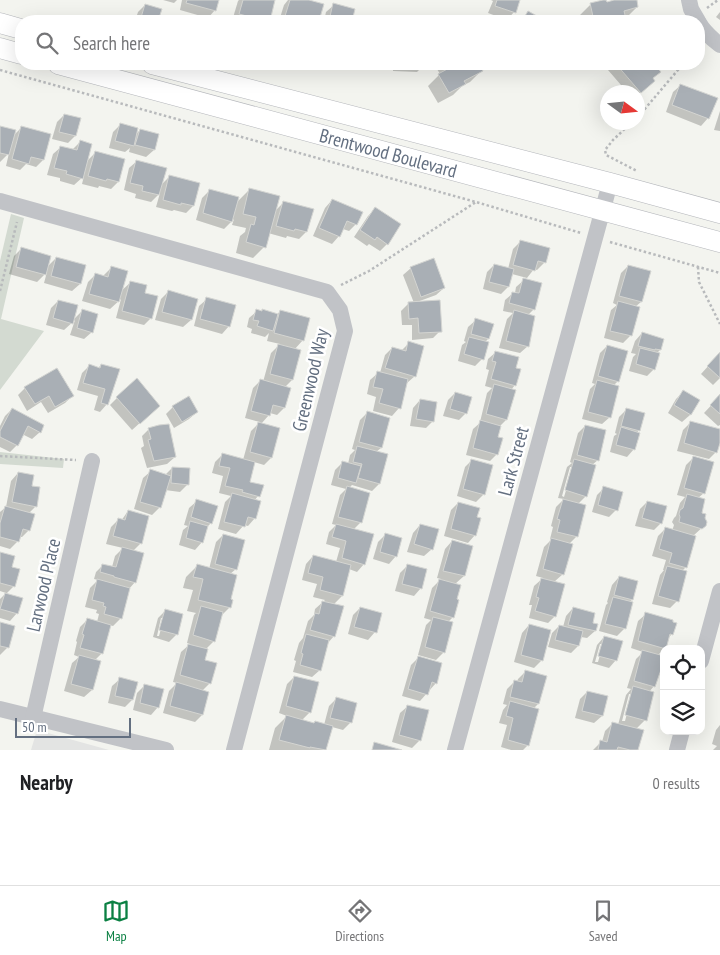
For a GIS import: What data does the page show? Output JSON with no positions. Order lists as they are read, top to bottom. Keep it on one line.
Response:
{"streets":{"main road":["Brentwood Boulevard"],"street":["Greenwood Way","Lark Street","Larwood Place"]},"crossings":[["Brentwood Boulevard","Lark Street"]],"scale_bar":"50 m","north":"right","page":{"search":"Search here","scale":"50 m","heading":["Nearby","0 results"],"nav":["Map","Directions","Saved"]}}
